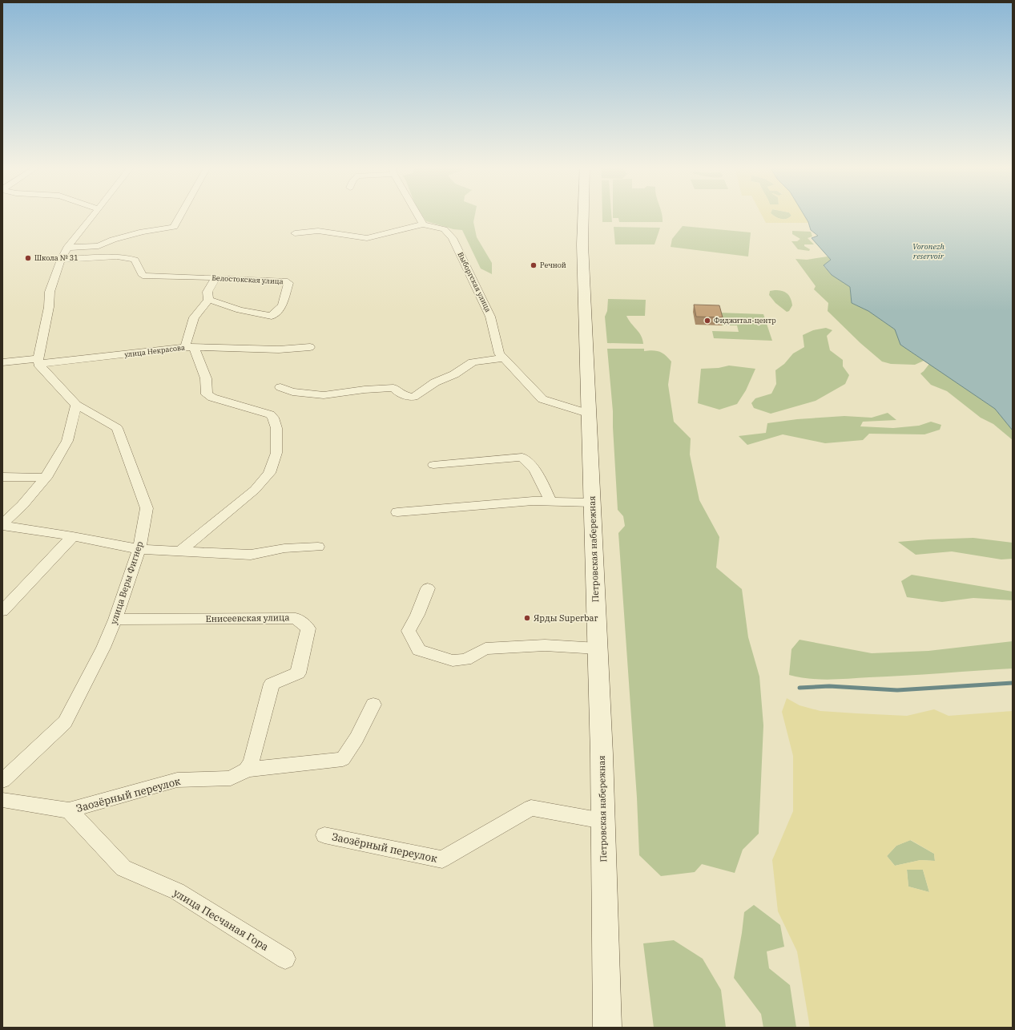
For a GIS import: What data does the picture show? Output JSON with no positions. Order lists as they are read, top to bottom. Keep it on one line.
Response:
{"streets":{"main road":["Петровская набережная"],"street":["Белостокская улица","Выборгская улица","улица Некрасова","улица Веры Фигнер","Енисеевская улица","Заозёрный переулок","улица Песчаная Гора"]},"crossings":[["Выборгская улица","Петровская набережная"],["улица Некрасова","улица Веры Фигнер"],["Петровская набережная","Заозёрный переулок"],["улица Веры Фигнер","Енисеевская улица"],["Енисеевская улица","Заозёрный переулок"],["Заозёрный переулок","улица Песчаная Гора"]],"water":["Voronezh reservoir"],"places":["Школа № 31","Речной","Фиджитал-центр","Ярды Superbar"]}
